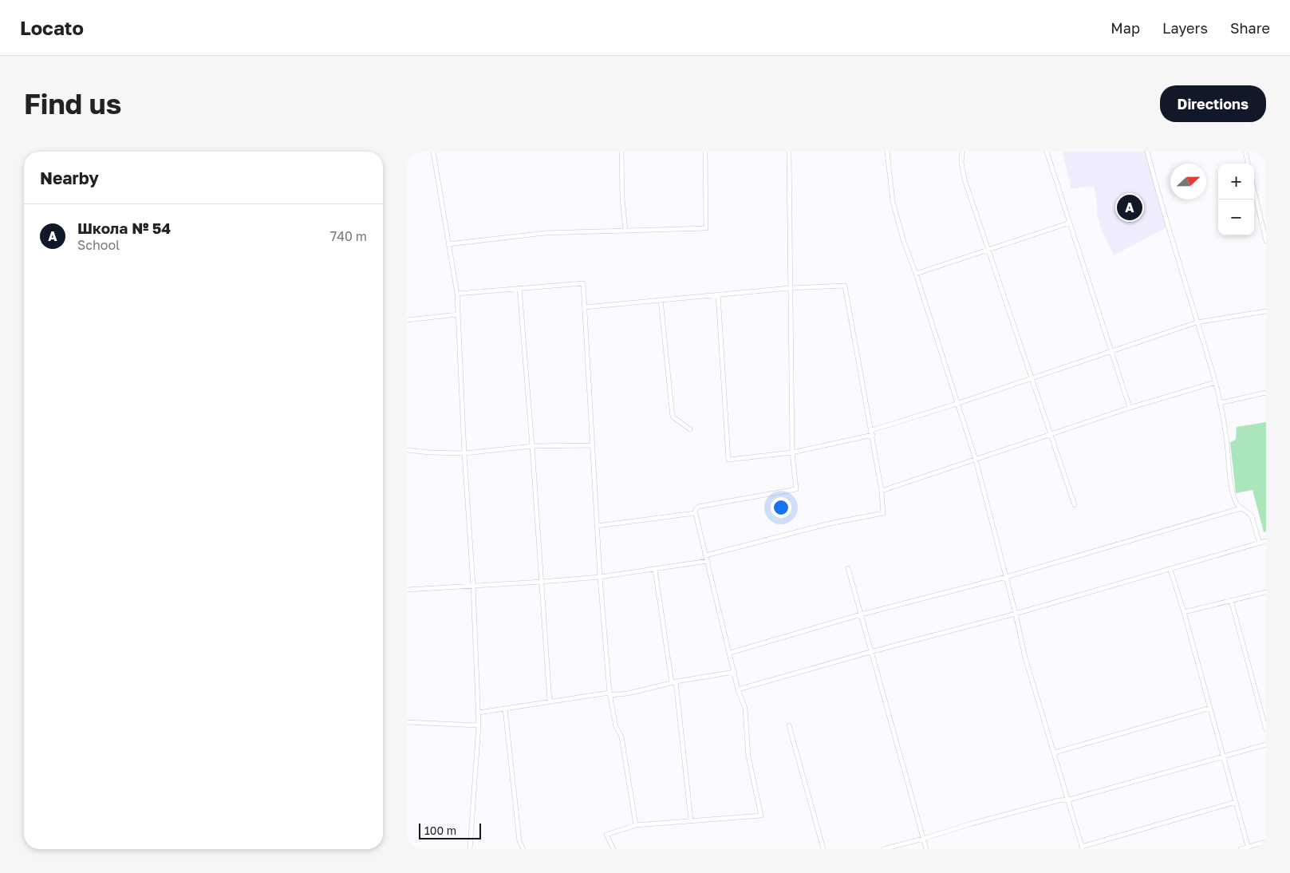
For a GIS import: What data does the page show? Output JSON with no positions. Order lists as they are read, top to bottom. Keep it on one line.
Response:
{"scale_bar":"100 m","north":"right","page":{"header":"Locato","nav":["Map","Layers","Share"],"buttons":"Directions","title":"Find us","heading":"Nearby","map_buttons":["+","−"],"pins":"A","list":[{"mark":"A","name":"Школа № 54","note":"School","value":"740 m"}],"scale":"100 m"}}
